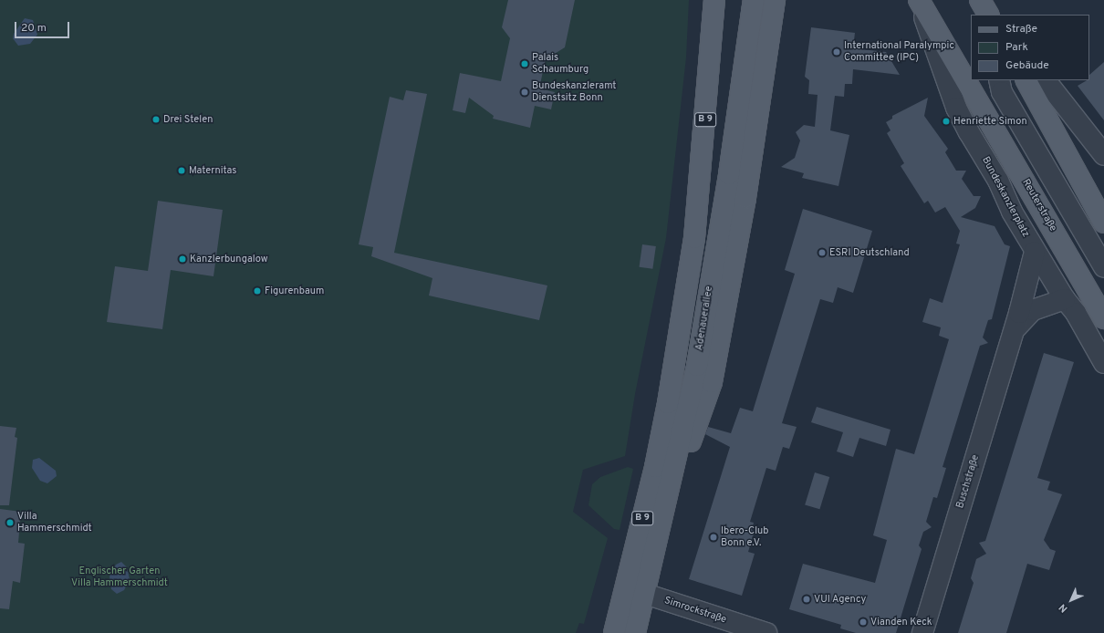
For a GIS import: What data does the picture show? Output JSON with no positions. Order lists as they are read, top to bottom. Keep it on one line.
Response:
{"streets":{"main road":["B 9","Bundeskanzlerplatz","Reuterstraße","Adenauerallee"],"street":["Buschstraße","Simrockstraße"]},"crossings":[["Bundeskanzlerplatz","Reuterstraße"],["Bundeskanzlerplatz","Buschstraße"],["Adenauerallee","Simrockstraße"]],"parks":["Englischer Garten Villa Hammerschmidt"],"places":["International Paralympic Committee (IPC)","Palais Schaumburg","Bundeskanzleramt Dienstsitz Bonn","Drei Stelen","Henriette Simon","Maternitas","ESRI Deutschland","Kanzlerbungalow","Figurenbaum","Villa Hammerschmidt","Ibero-Club Bonn e.V.","VUI Agency","Vianden Keck"],"legend":["Straße","Park","Gebäude"],"scale_bar":"20 m","north":"bottom left"}
